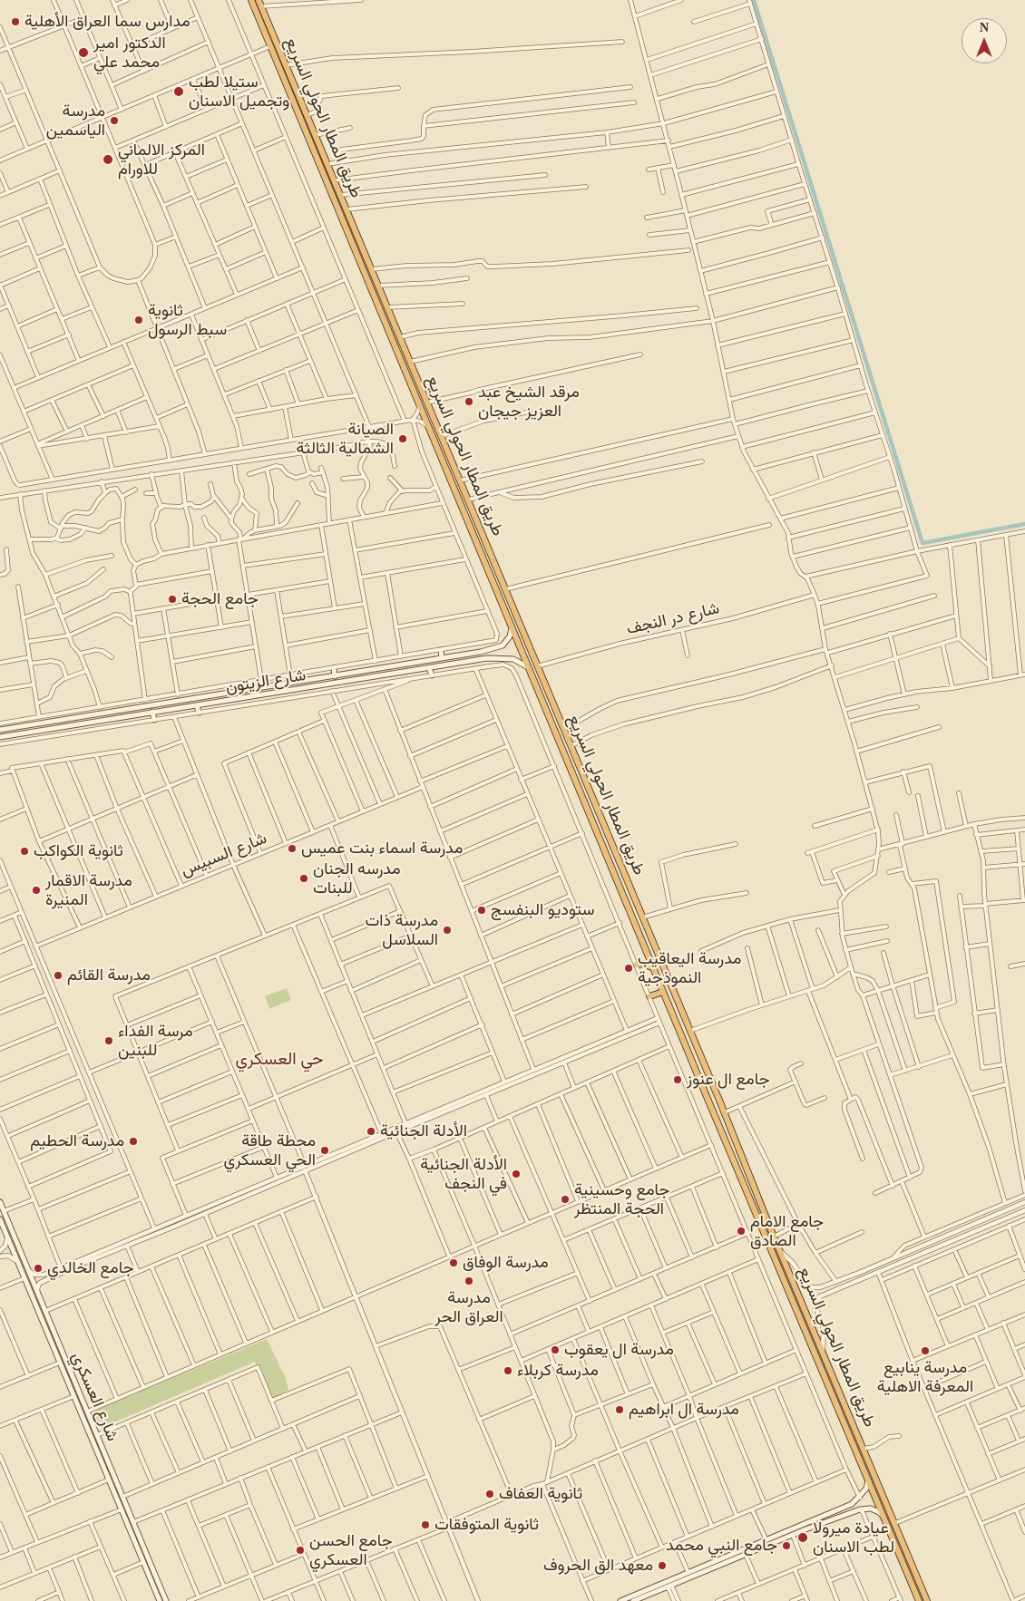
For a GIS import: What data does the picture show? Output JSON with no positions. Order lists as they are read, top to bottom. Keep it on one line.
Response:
{"streets":{"highway":["طريق المطار الحولي السريع"],"main road":["شارع الزيتون","شارع العسكري"],"street":["شارع در النجف","شارع السبيس"]},"crossings":[["طريق المطار الحولي السريع","شارع در النجف"],["طريق المطار الحولي السريع","شارع الزيتون"]],"districts":["حي العسكري"],"places":["مدارس سما العراق الأهلية","الدكتور امير محمد علي","ستيلا لطب وتجميل الاسنان","مدرسة الياسمين","المركز الالماني للاورام","ثانوية سبط الرسول","مرقد الشيخ عبد العزيز جيجان","الصيانة الشمالية الثالثة","جامع الحجة","مدرسة اسماء بنت عميس","ثانوية الكواكب","مدرسه الجنان للبنات","مدرسة الاقمار المنيرة","ستوديو البنفسج","مدرسة ذات السلاسل","مدرسة اليعاقيب النموذجية","مدرسة القائم","مرسة الفداء للبنين","جامع ال عنوز","الأدلة الجنائية","مدرسة الحطيم","محطة طاقة الحي العسكري","الأدلة الجنائية في النجف","جامع وحسينية الحجة المنتظر","جامع الامام الصادق","مدرسة الوفاق","جامع الخالدي","مدرسة العراق الحر","مدرسة ال يعقوب","مدرسة ينابيع المعرفة الاهلية","مدرسة كربلاء","مدرسة ال ابراهيم","ثانوية العفاف","ثانوية المتوفقات","عيادة ميرولا لطب الاسنان","جامع النبي محمد","جامع الحسن العسكري","معهد الق الحروف"],"north":"top"}
